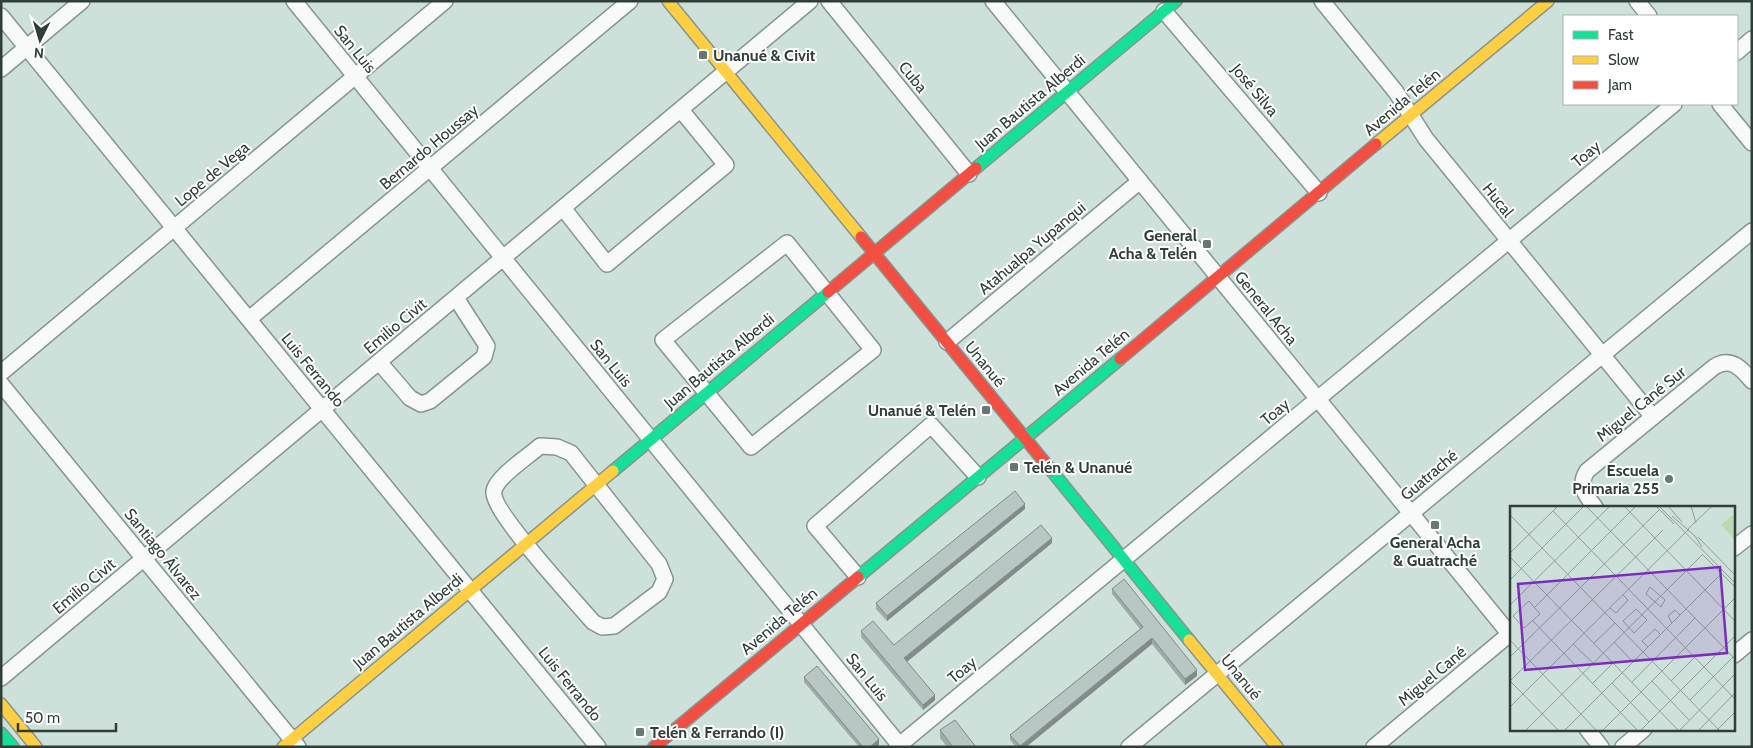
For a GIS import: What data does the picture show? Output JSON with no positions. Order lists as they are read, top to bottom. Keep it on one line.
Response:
{"streets":{"street":["San Luis","Cuba","José Silva","Juan Bautista Alberdi","Avenida Telén","Bernardo Houssay","Toay","Lope de Vega","Hucal","Atahualpa Yupanqui","General Acha","Emilio Civit","Unanué","Luis Ferrando","Miguel Cané Sur","Guatraché","Santiago Álvarez","Miguel Cané"]},"crossings":[["San Luis","Juan Bautista Alberdi"],["San Luis","Avenida Telén"],["San Luis","Bernardo Houssay"],["San Luis","Toay"],["San Luis","Lope de Vega"],["San Luis","Emilio Civit"],["Cuba","Juan Bautista Alberdi"],["José Silva","Juan Bautista Alberdi"],["José Silva","Avenida Telén"],["Juan Bautista Alberdi","General Acha"],["Juan Bautista Alberdi","Unanué"],["Juan Bautista Alberdi","Luis Ferrando"],["Juan Bautista Alberdi","Santiago Álvarez"],["Avenida Telén","Hucal"],["Avenida Telén","General Acha"],["Avenida Telén","Unanué"],["Bernardo Houssay","Luis Ferrando"],["Toay","Hucal"],["Toay","General Acha"],["Toay","Unanué"],["Lope de Vega","Luis Ferrando"],["Hucal","Miguel Cané Sur"],["Hucal","Guatraché"],["Atahualpa Yupanqui","General Acha"],["Atahualpa Yupanqui","Unanué"],["General Acha","Guatraché"],["Emilio Civit","Unanué"],["Emilio Civit","Luis Ferrando"],["Emilio Civit","Santiago Álvarez"],["Unanué","Guatraché"]],"places":{"transit":["Unanué & Civit","General Acha & Telén","Unanué & Telén","Telén & Unanué","General Acha & Guatraché","Telén & Ferrando (I)"],"other":["Escuela Primaria 255"]},"legend":["Fast","Slow","Jam"],"scale_bar":"50 m","north":"bottom"}
